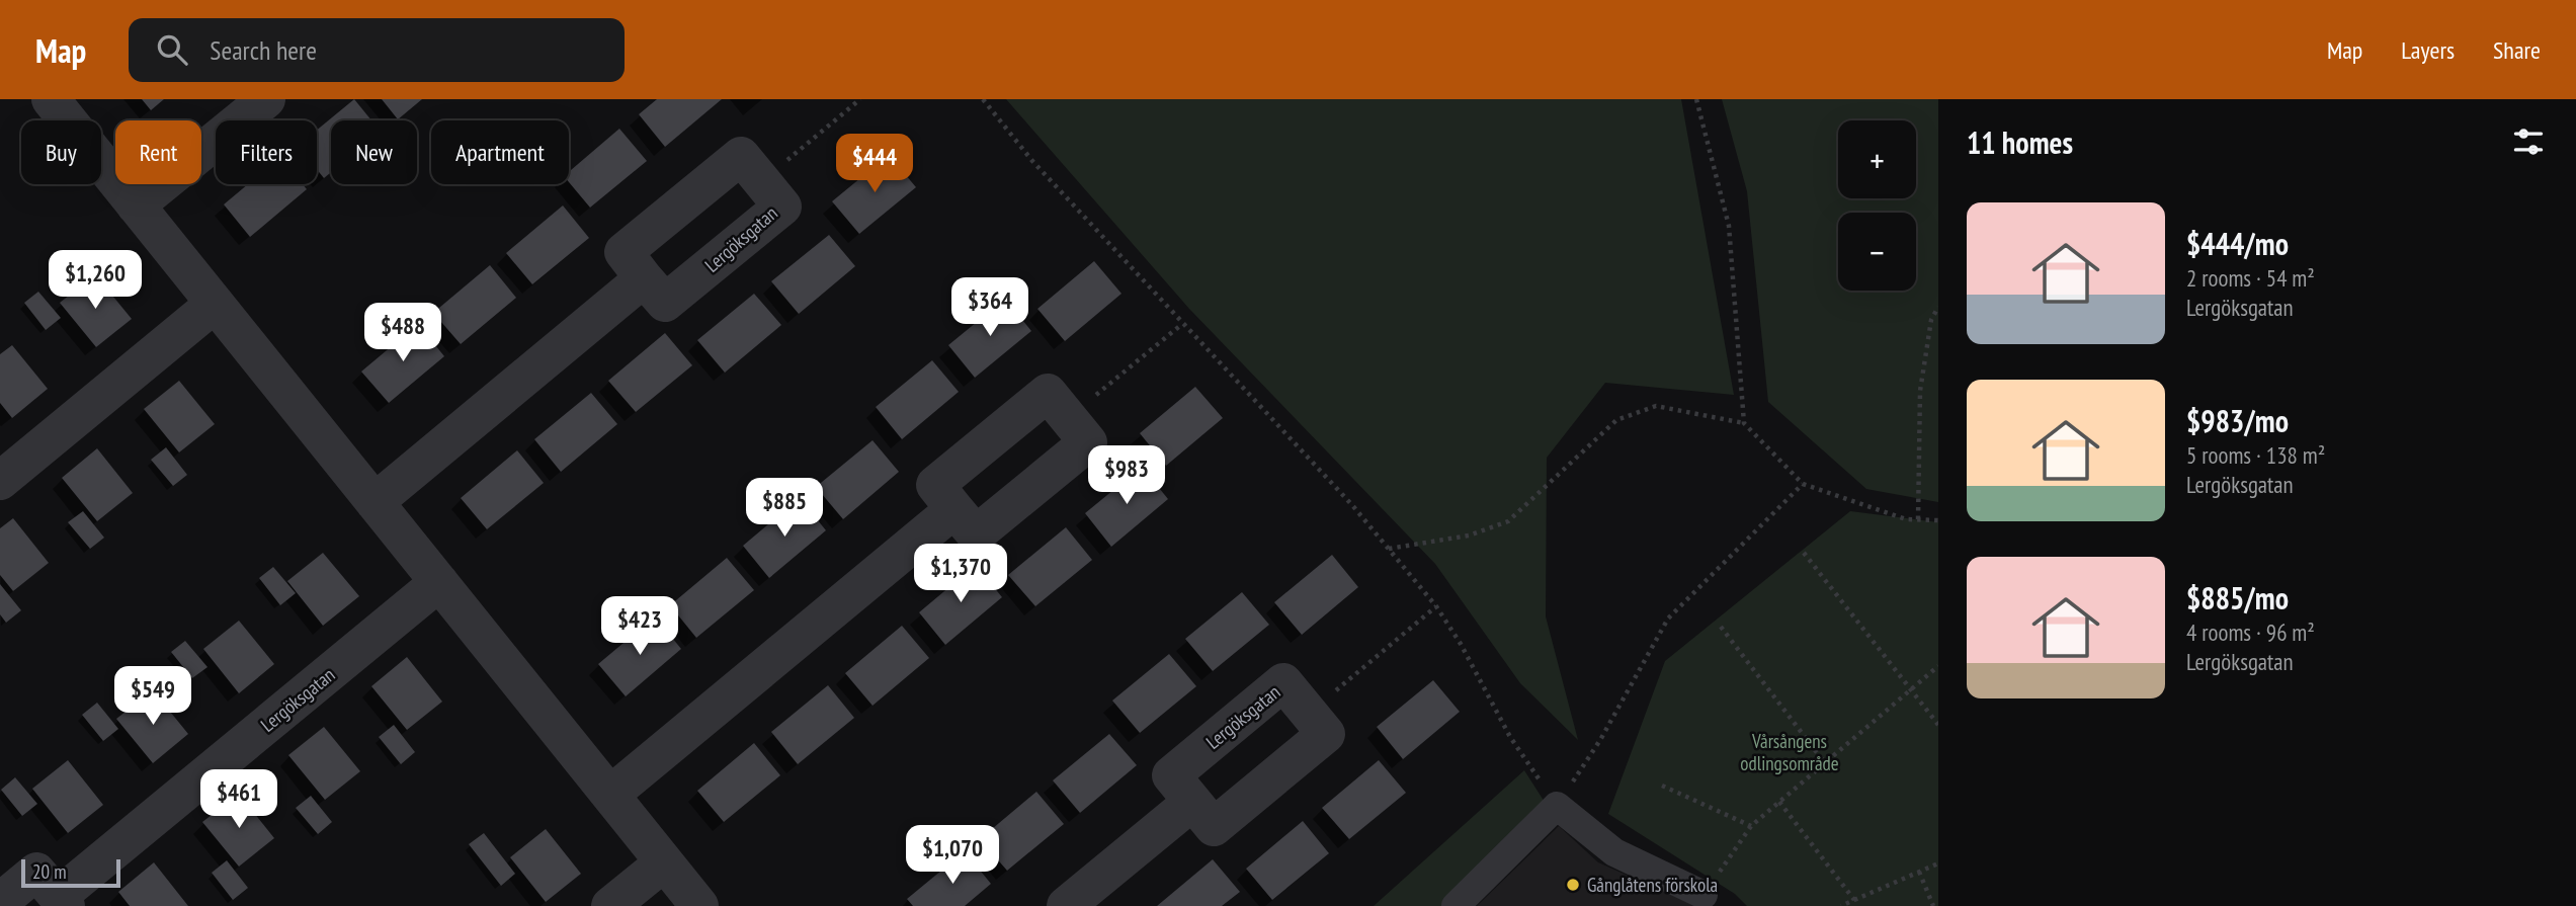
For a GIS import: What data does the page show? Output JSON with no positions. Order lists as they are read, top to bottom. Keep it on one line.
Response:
{"streets":{"street":["Lergöksgatan"]},"parks":["Vårsångens odlingsområde"],"places":["Gånglåtens förskola"],"scale_bar":"20 m","page":{"header":"Map","search":"Search here","nav":["Map","Layers","Share"],"heading":"11 homes","map_buttons":["+","−"],"chip":["Buy","Rent","Filters","New","Apartment"],"price":["$444","$1,260","$364","$488","$983","$885","$1,370","$423","$549","$461","$1,070"],"list":[{"name":"$444/mo","note":"2 rooms · 54 m² · Lergöksgatan"},{"name":"$983/mo","note":"5 rooms · 138 m² · Lergöksgatan"},{"name":"$885/mo","note":"4 rooms · 96 m² · Lergöksgatan"}],"scale":"20 m"}}
